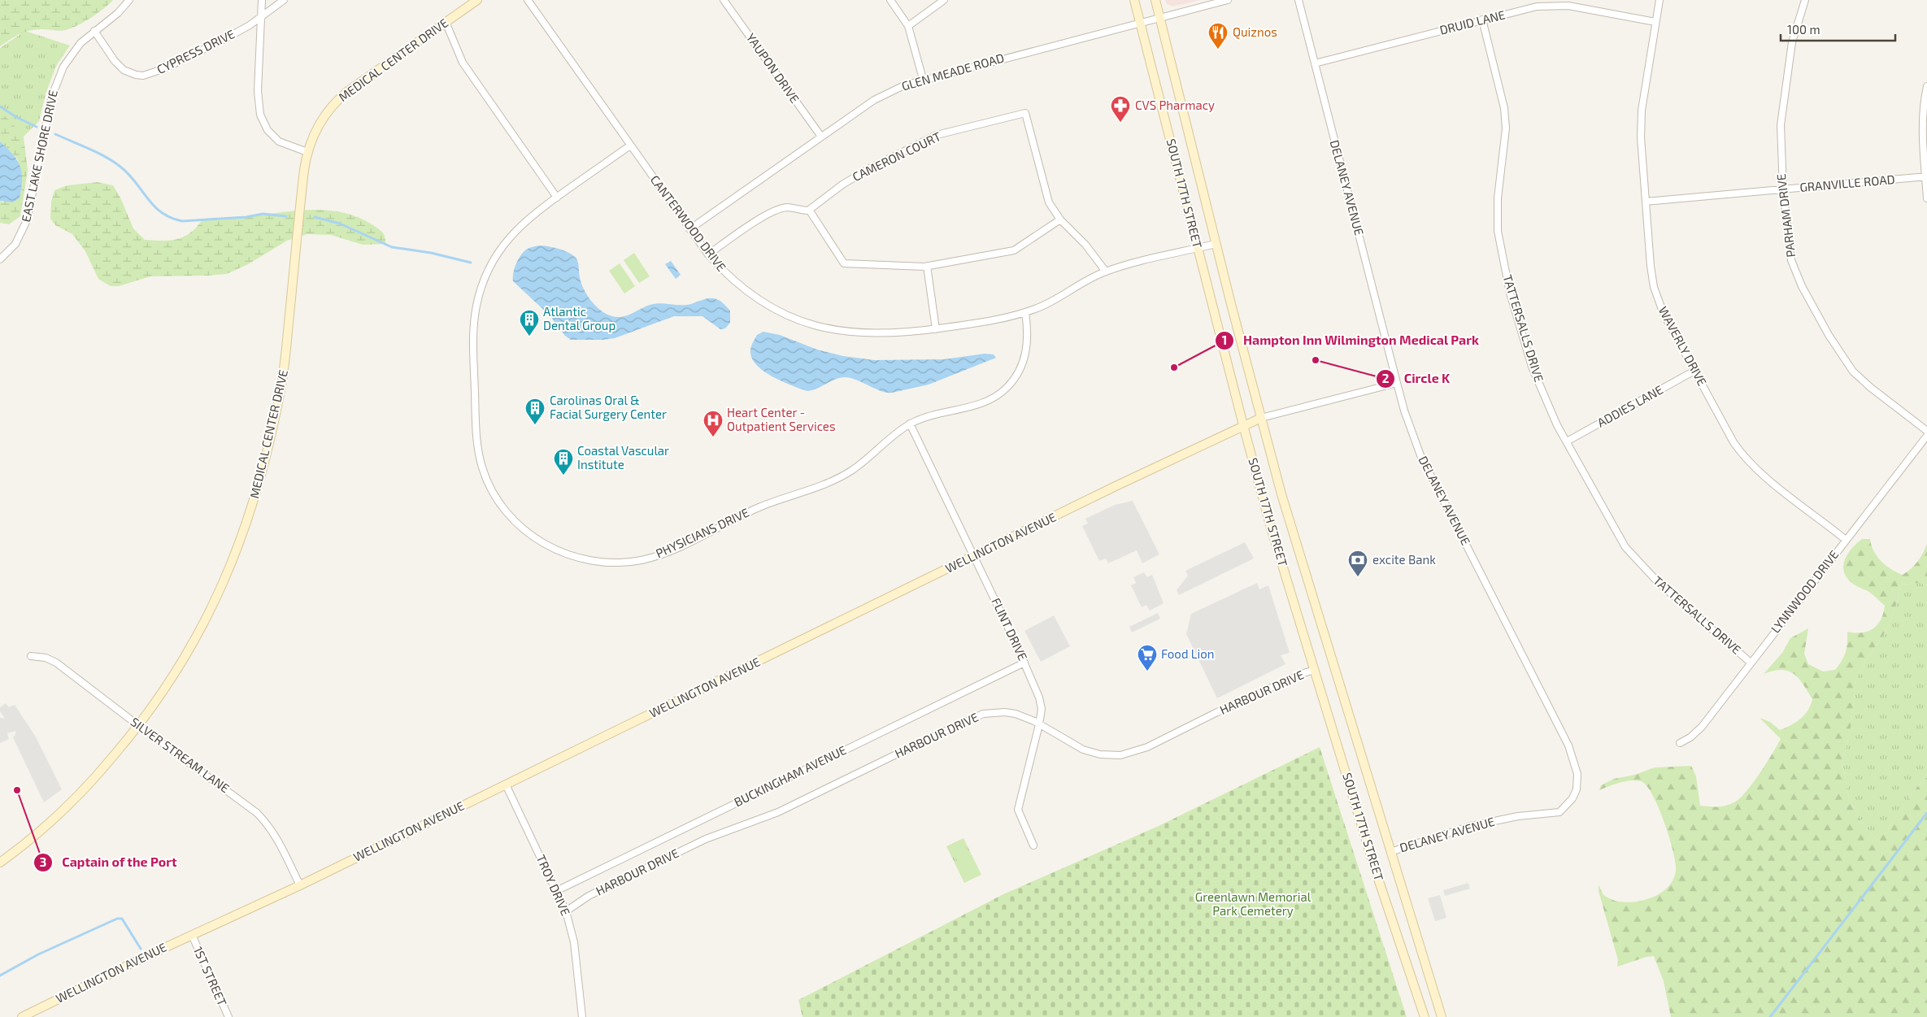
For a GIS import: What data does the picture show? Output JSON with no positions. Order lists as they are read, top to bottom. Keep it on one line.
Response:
{"streets":{"street":["DRUID LANE","CYPRESS DRIVE","MEDICAL CENTER DRIVE","YAUPON DRIVE","GLEN MEADE ROAD","EAST LAKE SHORE DRIVE","CAMERON COURT","GRANVILLE ROAD","DELANEY AVENUE","SOUTH 17TH STREET","PARHAM DRIVE","CANTERWOOD DRIVE","TATTERSALLS DRIVE","WAVERLY DRIVE","ADDIES LANE","PHYSICIANS DRIVE","WELLINGTON AVENUE","LYNNWOOD DRIVE","FLINT DRIVE","HARBOUR DRIVE","SILVER STREAM LANE","BUCKINGHAM AVENUE","TROY DRIVE","1ST STREET"]},"crossings":[["DRUID LANE","DELANEY AVENUE"],["DRUID LANE","TATTERSALLS DRIVE"],["DRUID LANE","WAVERLY DRIVE"],["CYPRESS DRIVE","EAST LAKE SHORE DRIVE"],["MEDICAL CENTER DRIVE","SILVER STREAM LANE"],["YAUPON DRIVE","GLEN MEADE ROAD"],["GLEN MEADE ROAD","SOUTH 17TH STREET"],["GLEN MEADE ROAD","CANTERWOOD DRIVE"],["CAMERON COURT","CANTERWOOD DRIVE"],["GRANVILLE ROAD","PARHAM DRIVE"],["GRANVILLE ROAD","WAVERLY DRIVE"],["DELANEY AVENUE","SOUTH 17TH STREET"],["DELANEY AVENUE","WELLINGTON AVENUE"],["SOUTH 17TH STREET","CANTERWOOD DRIVE"],["SOUTH 17TH STREET","WELLINGTON AVENUE"],["SOUTH 17TH STREET","HARBOUR DRIVE"],["CANTERWOOD DRIVE","PHYSICIANS DRIVE"],["TATTERSALLS DRIVE","ADDIES LANE"],["TATTERSALLS DRIVE","LYNNWOOD DRIVE"],["WAVERLY DRIVE","ADDIES LANE"],["WAVERLY DRIVE","LYNNWOOD DRIVE"],["PHYSICIANS DRIVE","FLINT DRIVE"],["WELLINGTON AVENUE","FLINT DRIVE"],["WELLINGTON AVENUE","SILVER STREAM LANE"],["WELLINGTON AVENUE","TROY DRIVE"],["WELLINGTON AVENUE","1ST STREET"],["FLINT DRIVE","HARBOUR DRIVE"],["FLINT DRIVE","BUCKINGHAM AVENUE"],["HARBOUR DRIVE","TROY DRIVE"],["BUCKINGHAM AVENUE","TROY DRIVE"]],"parks":["Greenlawn Memorial Park Cemetery"],"places":{"restaurant":["Quiznos"],"pharmacy":["CVS Pharmacy"],"building":["Atlantic Dental Group","Carolinas Oral & Facial Surgery Center","Coastal Vascular Institute"],"other":["Circle K","Hampton Inn Wilmington Medical Park","Captain of the Port"],"hospital":["Heart Center - Outpatient Services"],"bank":["excite Bank"],"supermarket":["Food Lion"]},"scale_bar":"100 m"}
